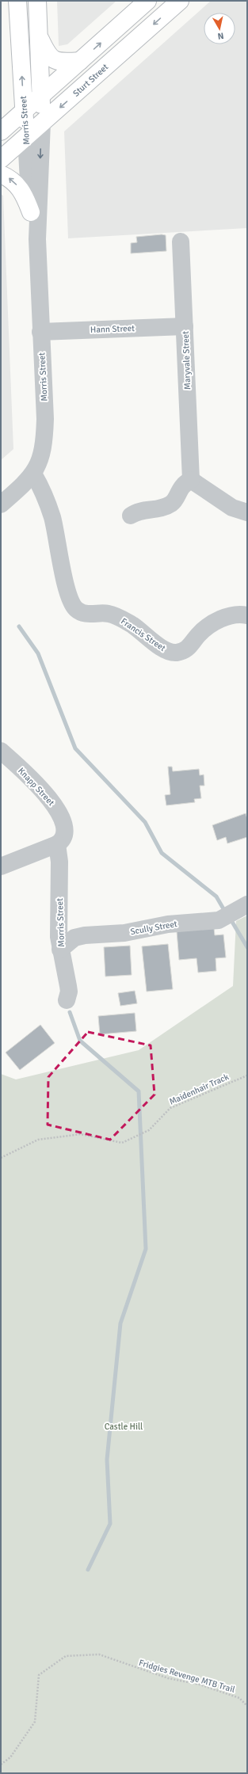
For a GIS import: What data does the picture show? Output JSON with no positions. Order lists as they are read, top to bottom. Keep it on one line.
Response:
{"streets":{"main road":["Sturt Street","Morris Street"],"street":["Hann Street","Maryvale Street","Francis Street","Knapp Street","Scully Street"],"path":["Maidenhair Track","Fridgies Revenge MTB Trail"]},"crossings":[["Sturt Street","Morris Street"],["Morris Street","Hann Street"],["Morris Street","Francis Street"],["Morris Street","Knapp Street"],["Morris Street","Scully Street"],["Hann Street","Maryvale Street"]],"parks":["Castle Hill"],"north":"bottom"}
